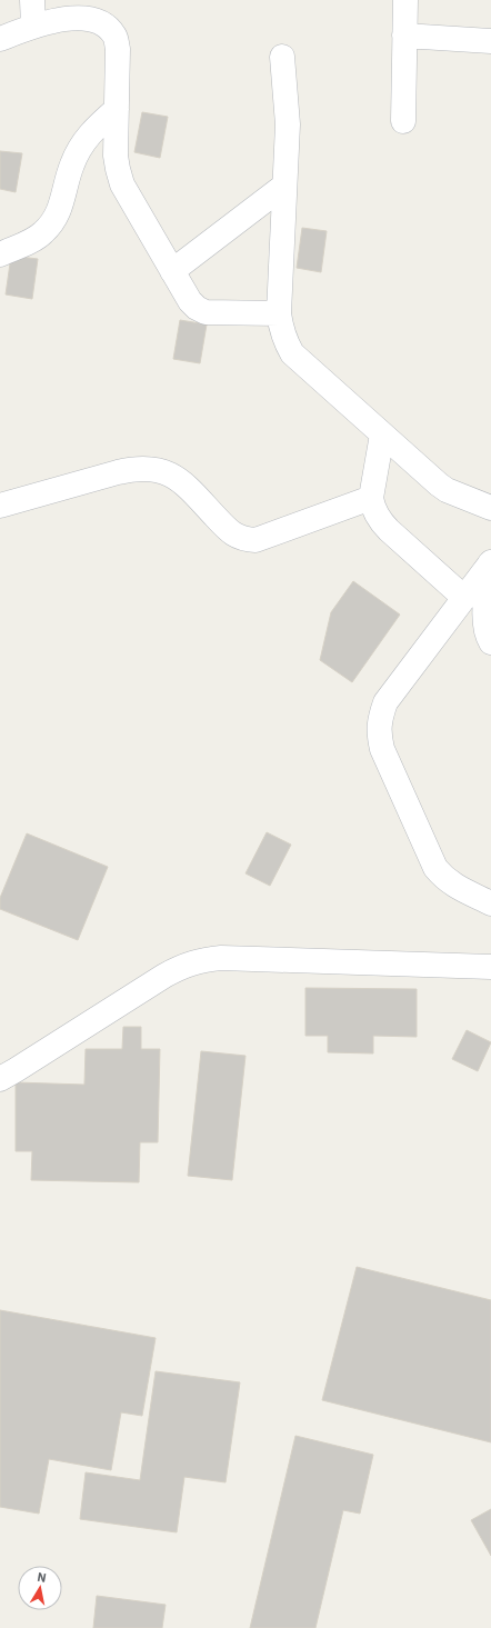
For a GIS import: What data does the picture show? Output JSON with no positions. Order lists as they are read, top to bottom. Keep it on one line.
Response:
{"north":"top"}
